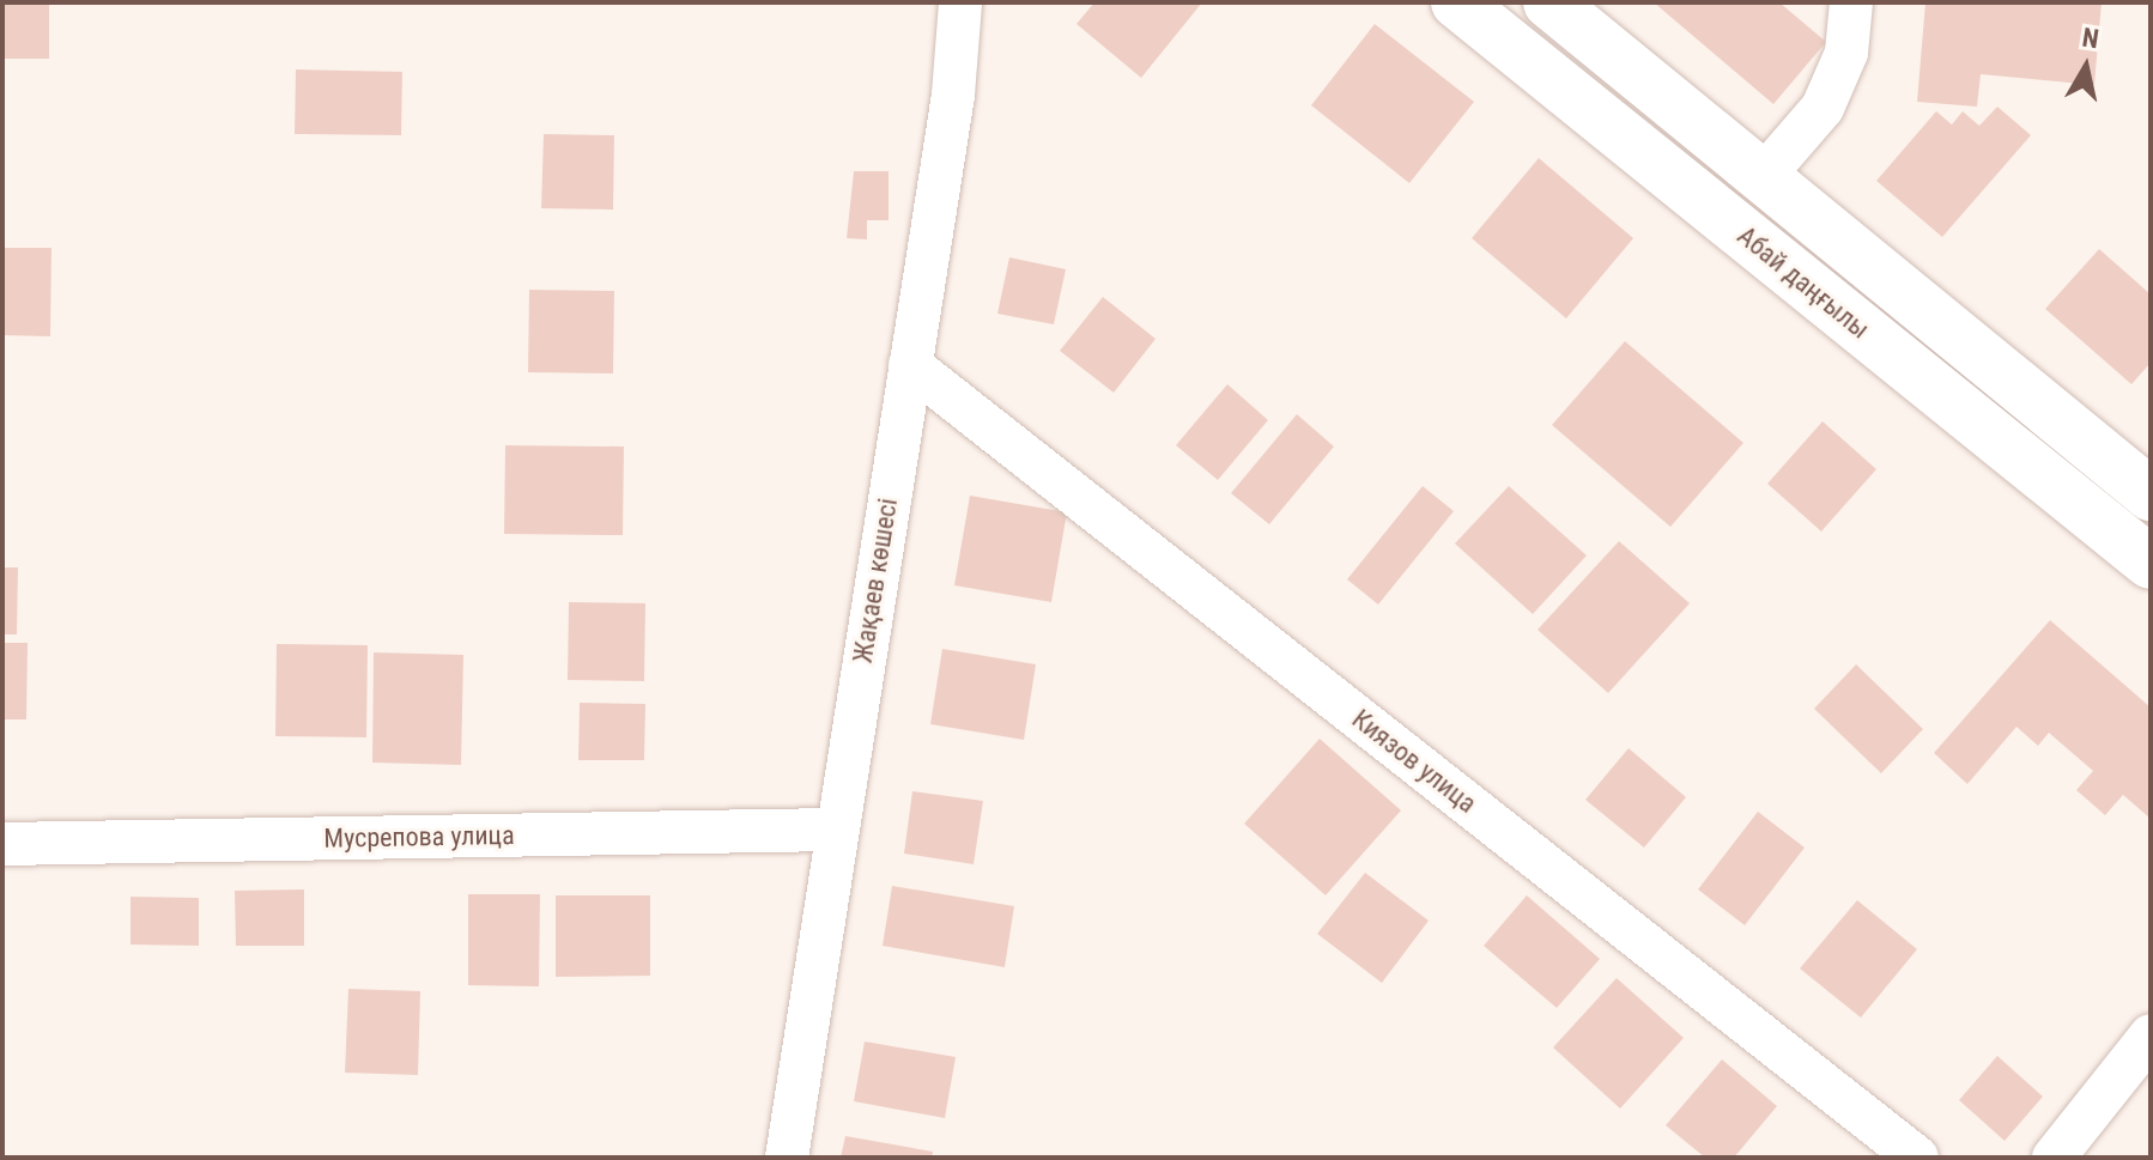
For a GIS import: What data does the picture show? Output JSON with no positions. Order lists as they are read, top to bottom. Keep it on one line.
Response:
{"streets":{"street":["Абай даңғылы","Жақаев көшесі","Киязов улица","Мусрепова улица"]},"crossings":[["Жақаев көшесі","Киязов улица"],["Жақаев көшесі","Мусрепова улица"]],"north":"top"}
